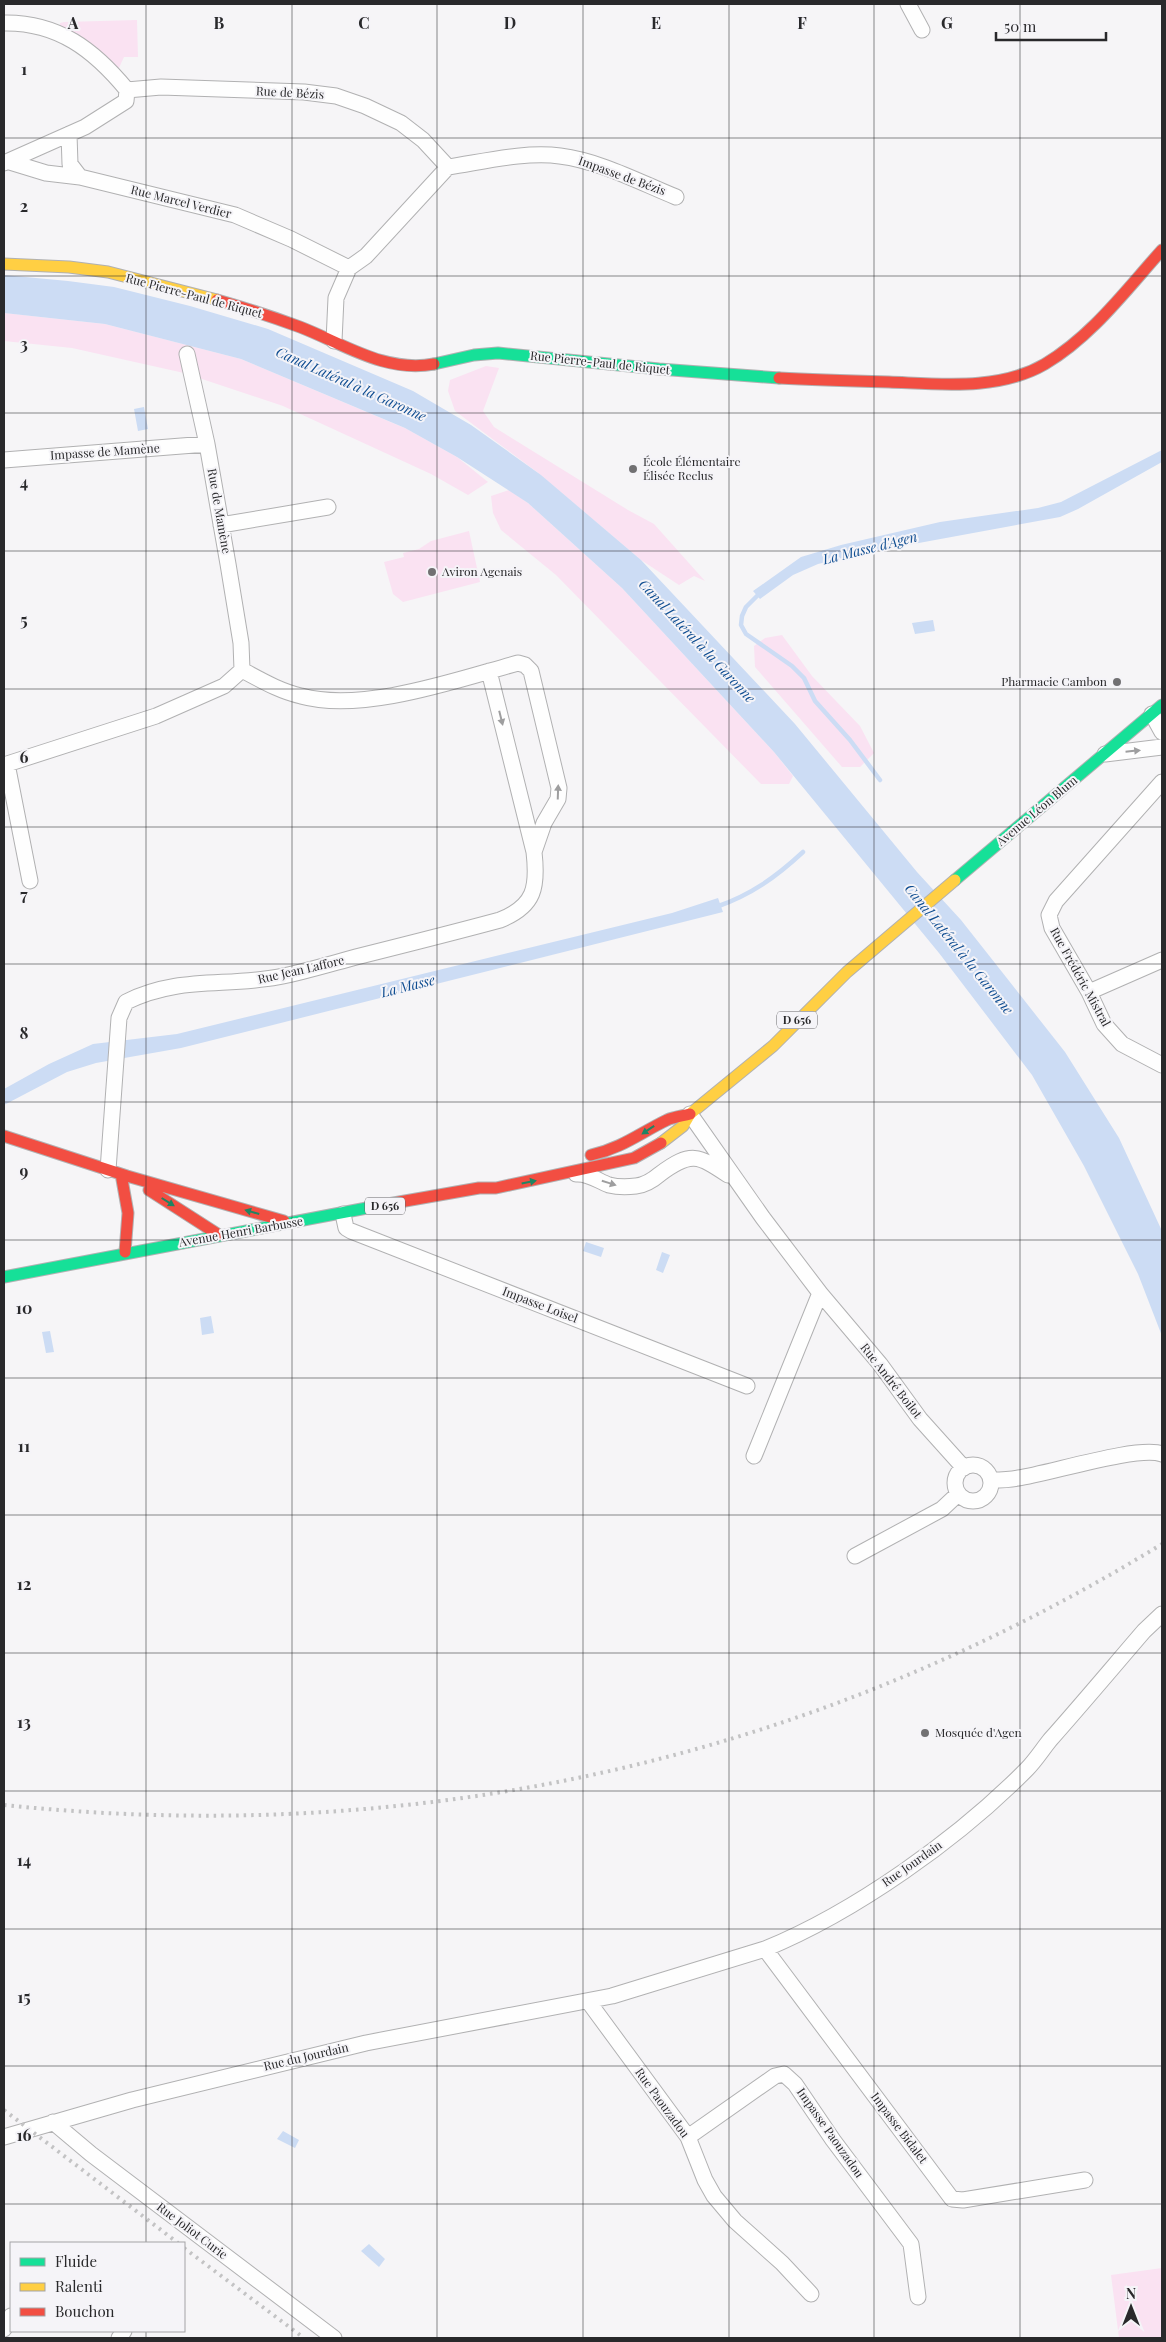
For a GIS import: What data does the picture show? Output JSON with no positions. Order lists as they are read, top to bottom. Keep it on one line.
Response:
{"streets":{"main road":["Rue Pierre-Paul de Riquet","Avenue Léon Blum","D 656","Avenue Henri Barbusse"],"street":["Rue de Bézis","Impasse de Bézis","Rue Marcel Verdier","Impasse de Mamène","Rue de Mamène","Rue Jean Laffore","Rue Frédéric Mistral","Impasse Loisel","Rue André Boilot","Rue Jourdain","Rue du Jourdain","Rue Paouzadou","Impasse Bidalet","Impasse Paouzadou","Rue Joliot Curie"]},"crossings":[["Rue de Bézis","Impasse de Bézis"],["Impasse de Mamène","Rue de Mamène"],["Rue de Mamène","Rue Jean Laffore"],["Avenue Léon Blum","Avenue Henri Barbusse"],["Rue Jean Laffore","D 656"],["D 656","Avenue Henri Barbusse"],["Avenue Henri Barbusse","Impasse Loisel"],["Avenue Henri Barbusse","Rue André Boilot"],["Rue Jourdain","Rue du Jourdain"],["Rue Jourdain","Rue Paouzadou"],["Rue Jourdain","Impasse Bidalet"],["Rue du Jourdain","Rue Paouzadou"],["Rue du Jourdain","Rue Joliot Curie"],["Rue Paouzadou","Impasse Paouzadou"]],"water":["Canal Latéral à la Garonne","La Masse d'Agen","La Masse"],"places":["École Élémentaire Élisée Reclus","Aviron Agenais","Pharmacie Cambon","Mosquée d'Agen"],"legend":["Fluide","Ralenti","Bouchon"],"scale_bar":"50 m","north":"top","grid":{"columns":["A","B","C","D","E","F","G"],"rows":["1","2","3","4","5","6","7","8","9","10","11","12","13","14","15","16"]}}
